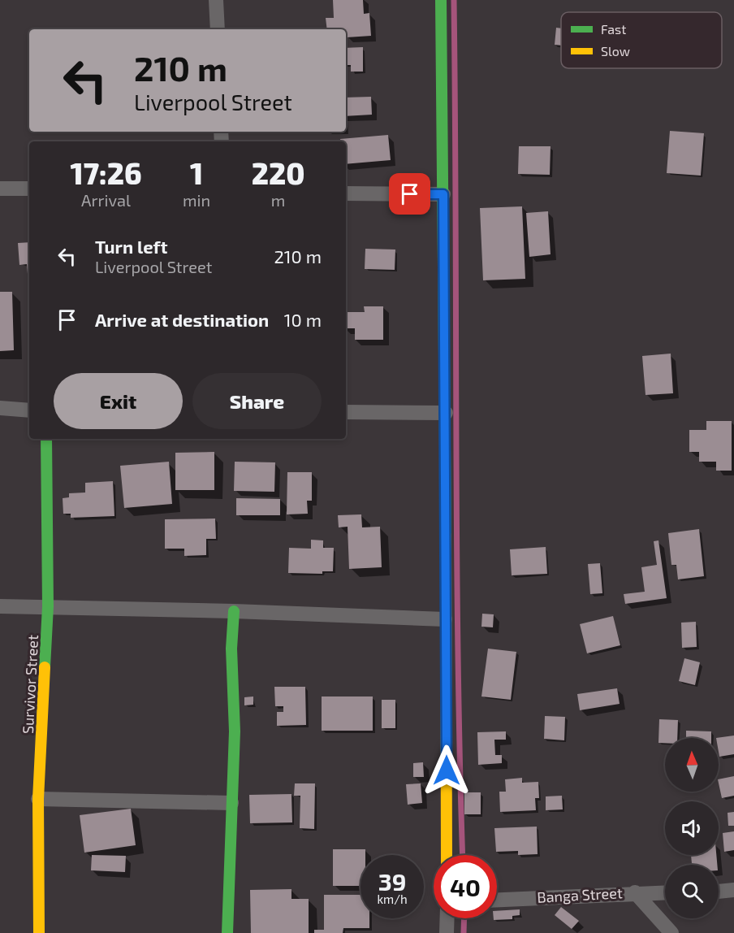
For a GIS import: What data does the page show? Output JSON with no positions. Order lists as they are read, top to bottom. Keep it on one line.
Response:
{"streets":{"street":["Survivor Street","Banga Street"]},"legend":["Fast","Slow"],"north":"top","page":{"turn":["210 m","Liverpool Street"],"eta":["17:26","Arrival","1","min","220","m"],"list":[{"name":"Turn left","note":"Liverpool Street","value":"210 m"},{"name":"Arrive at destination","value":"10 m"}],"buttons":["Exit","Share"],"speed":"39 km/h","limit":"40"}}
